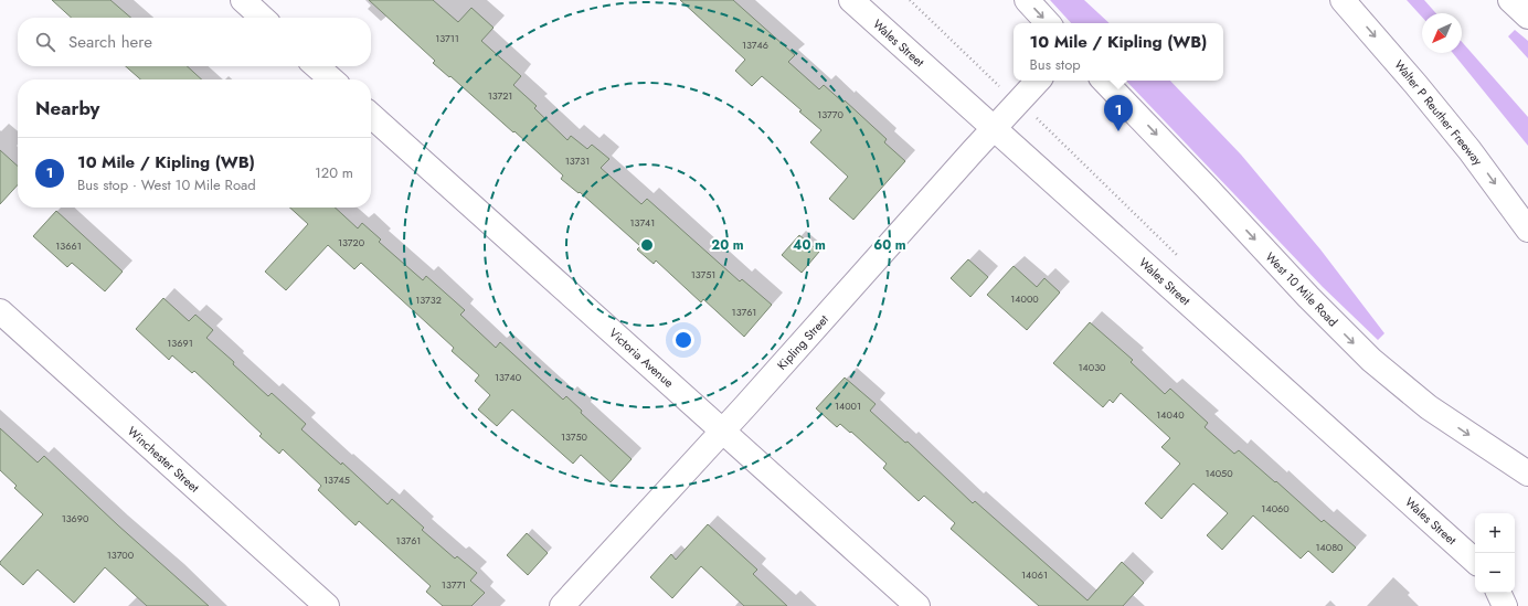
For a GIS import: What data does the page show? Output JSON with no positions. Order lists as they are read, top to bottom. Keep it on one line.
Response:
{"streets":{"main road":["Wales Street","Walter P Reuther Freeway","West 10 Mile Road","Kipling Street","Victoria Avenue","Winchester Street"]},"crossings":[["Wales Street","Kipling Street"],["Kipling Street","Victoria Avenue"]],"one_way":["Walter P Reuther Freeway","West 10 Mile Road"],"house_numbers":["13711","13746","13721","13770","13731","13741","13720","13661","13751","14000","13732","13761","13691","14030","13740","14001","14040","13750","14050","13745","14060","13690","13761","14080","13700","14061","13771"],"north":"bottom left","page":{"search":"Search here","popup":["10 Mile / Kipling (WB)","Bus stop"],"heading":"Nearby","pins":"1","list":[{"mark":"1","name":"10 Mile / Kipling (WB)","note":"Bus stop · West 10 Mile Road","value":"120 m"}],"map_buttons":["+","−"]},"rings":["20 m","40 m","60 m"]}
